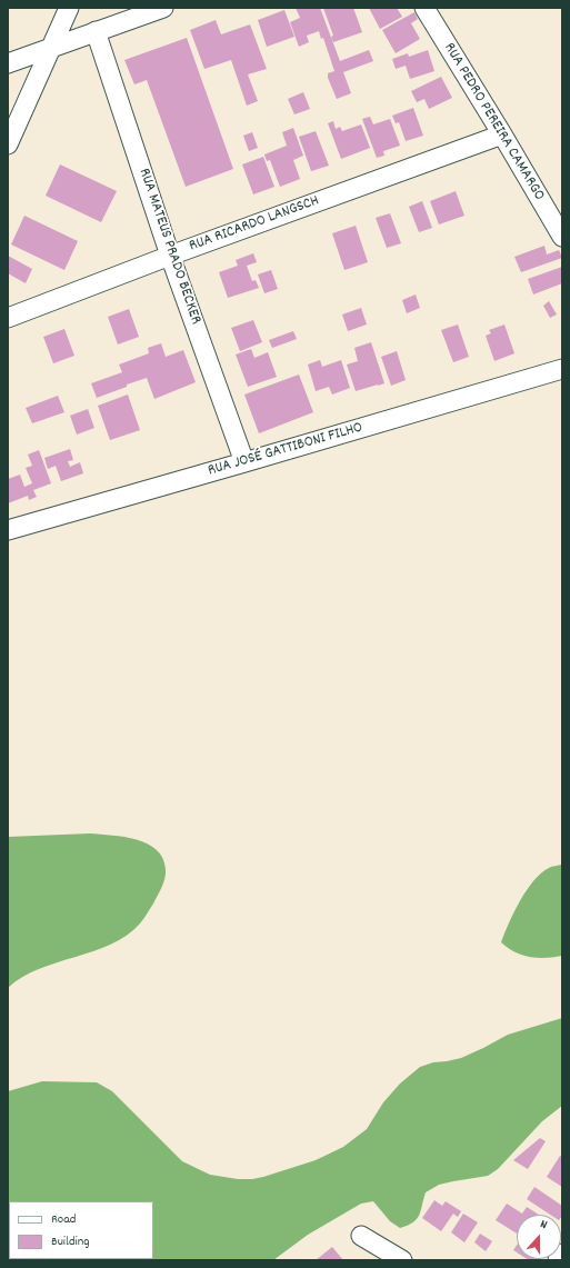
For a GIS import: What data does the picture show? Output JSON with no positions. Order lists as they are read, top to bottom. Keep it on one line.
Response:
{"streets":{"street":["RUA PEDRO PEREIRA CAMARGO","RUA RICARDO LANGSCH","RUA MATEUS PRADO BECKER","RUA JOSÉ GATTIBONI FILHO"]},"crossings":[["RUA PEDRO PEREIRA CAMARGO","RUA RICARDO LANGSCH"],["RUA RICARDO LANGSCH","RUA MATEUS PRADO BECKER"],["RUA MATEUS PRADO BECKER","RUA JOSÉ GATTIBONI FILHO"]],"legend":["Road","Building"],"north":"top"}
